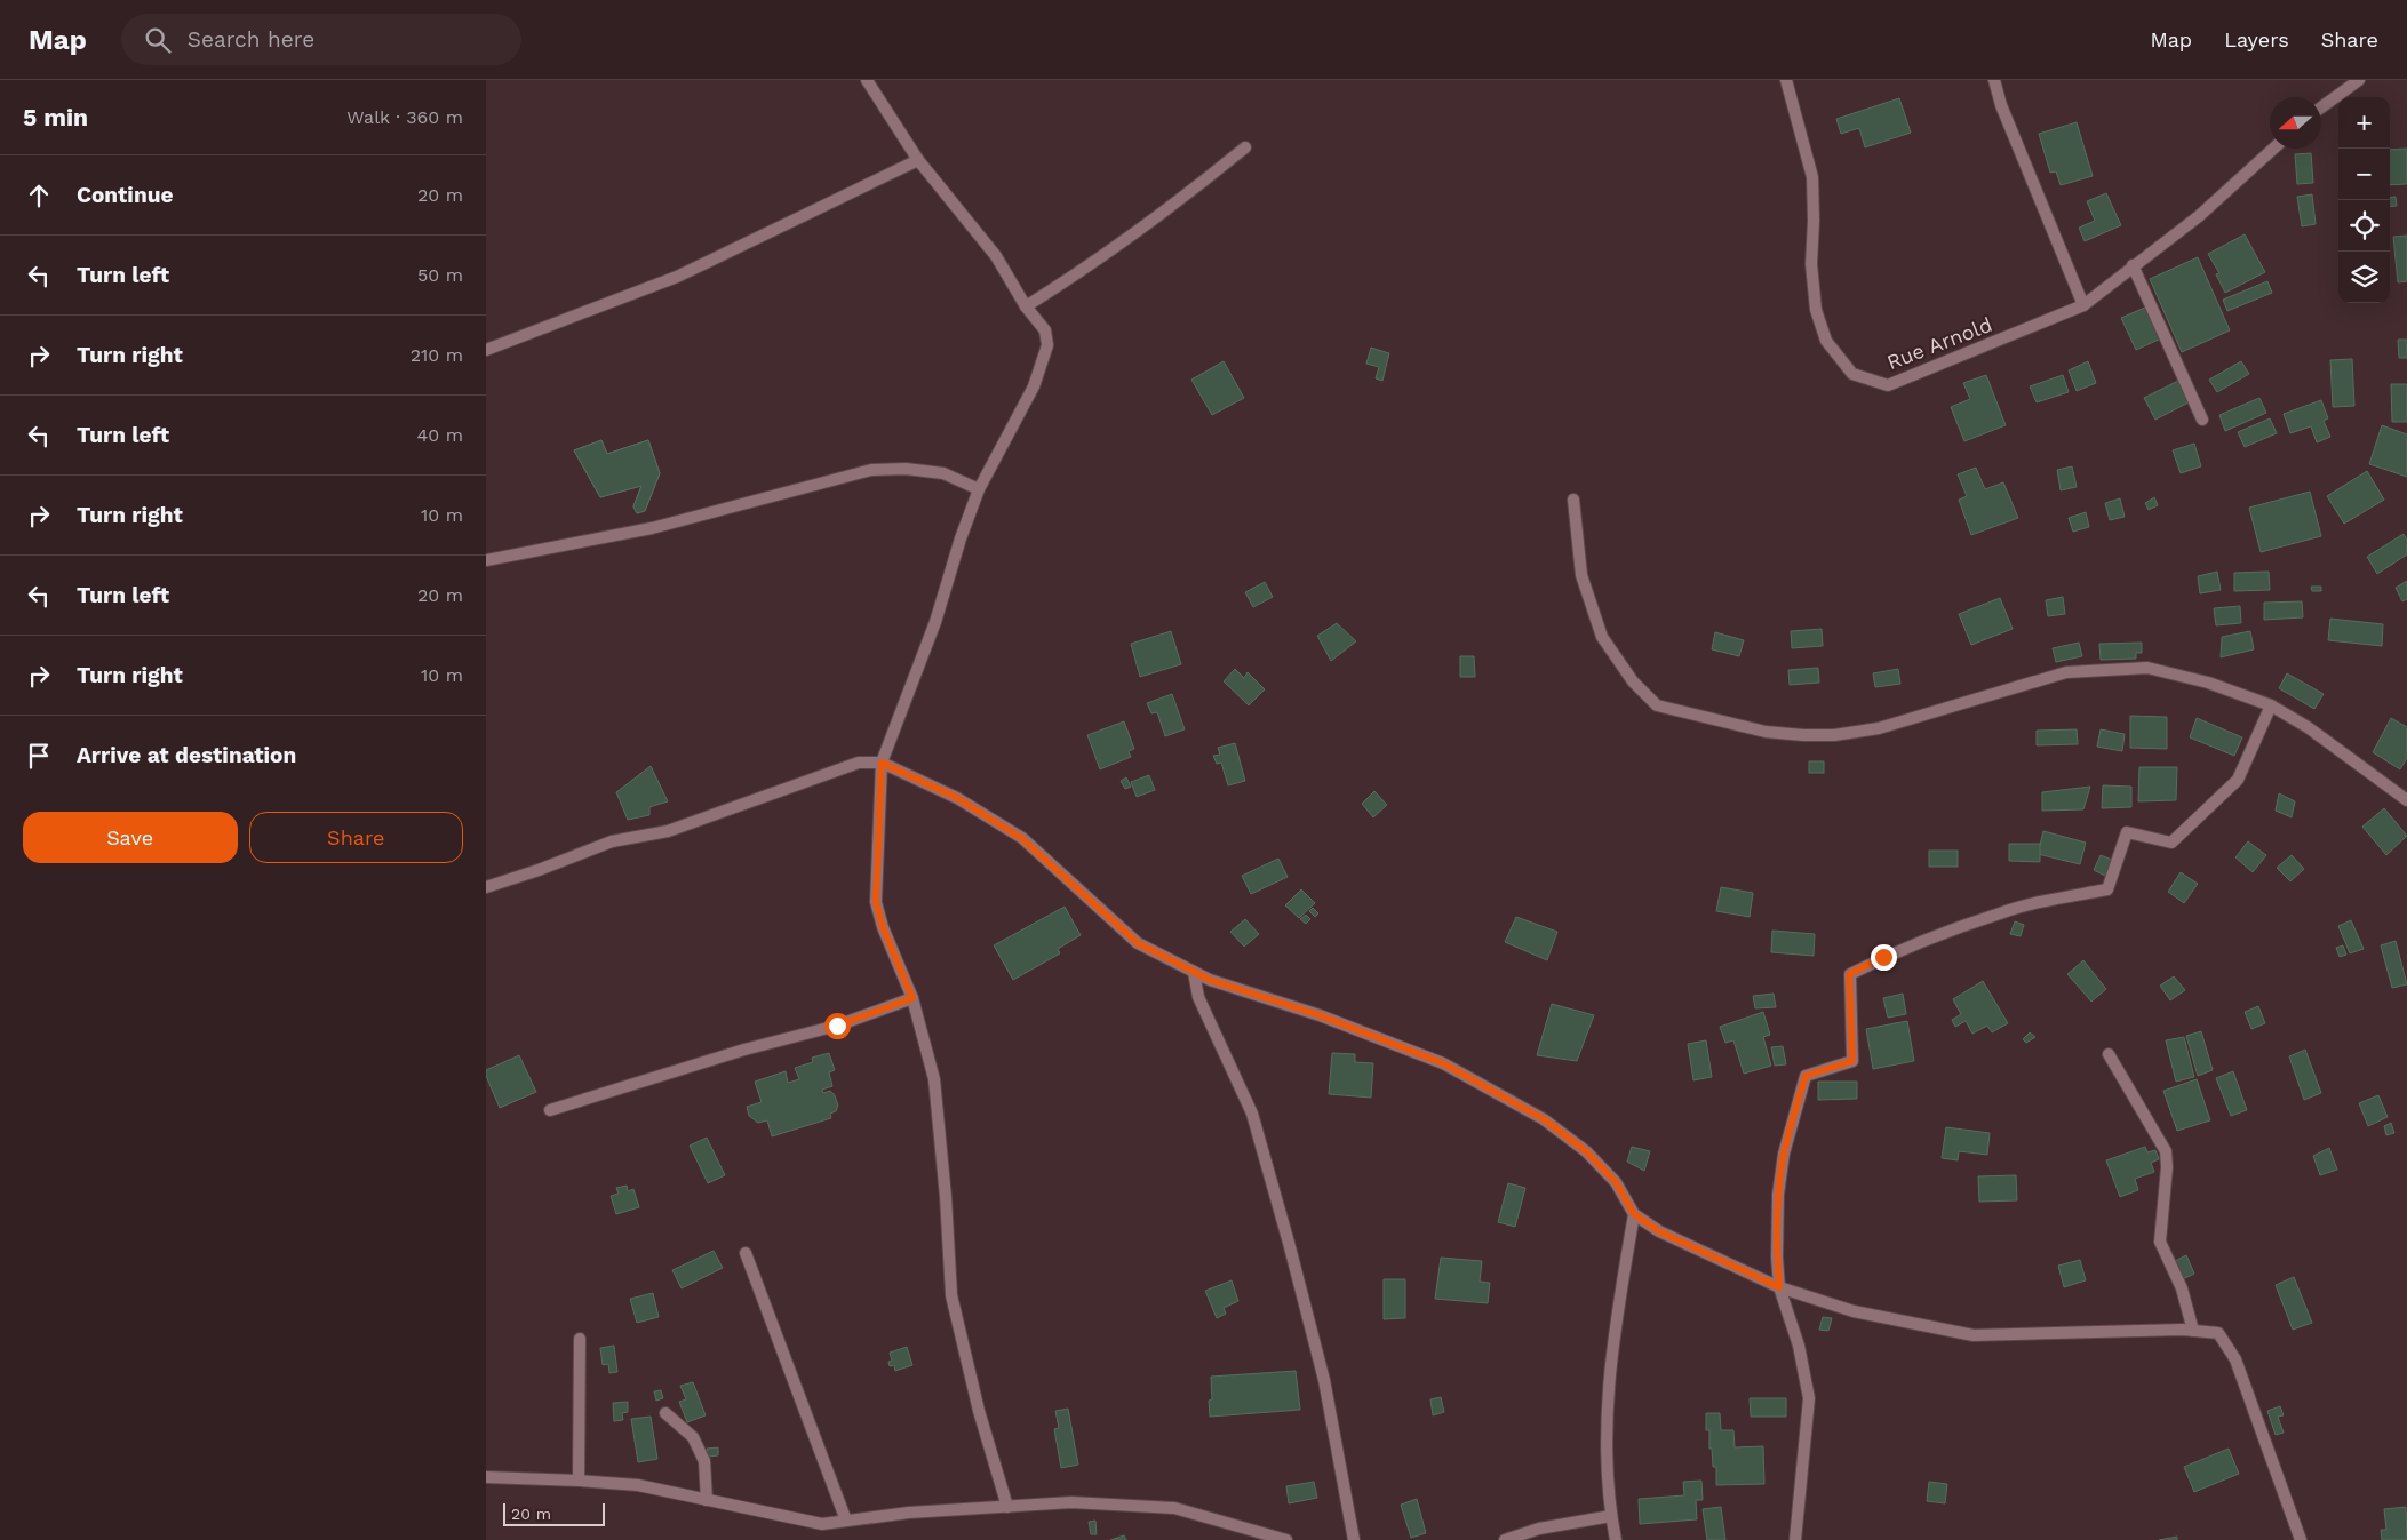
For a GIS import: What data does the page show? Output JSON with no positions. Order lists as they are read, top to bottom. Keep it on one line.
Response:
{"streets":{"street":["Rue Arnold"]},"scale_bar":"20 m","north":"left","page":{"header":"Map","search":"Search here","nav":["Map","Layers","Share"],"heading":["5 min","Walk · 360 m"],"map_buttons":["+","−"],"list":[["Continue","20 m"],["Turn left","50 m"],["Turn right","210 m"],["Turn left","40 m"],["Turn right","10 m"],["Turn left","20 m"],["Turn right","10 m"],"Arrive at destination"],"buttons":["Save","Share"],"scale":"20 m"}}
